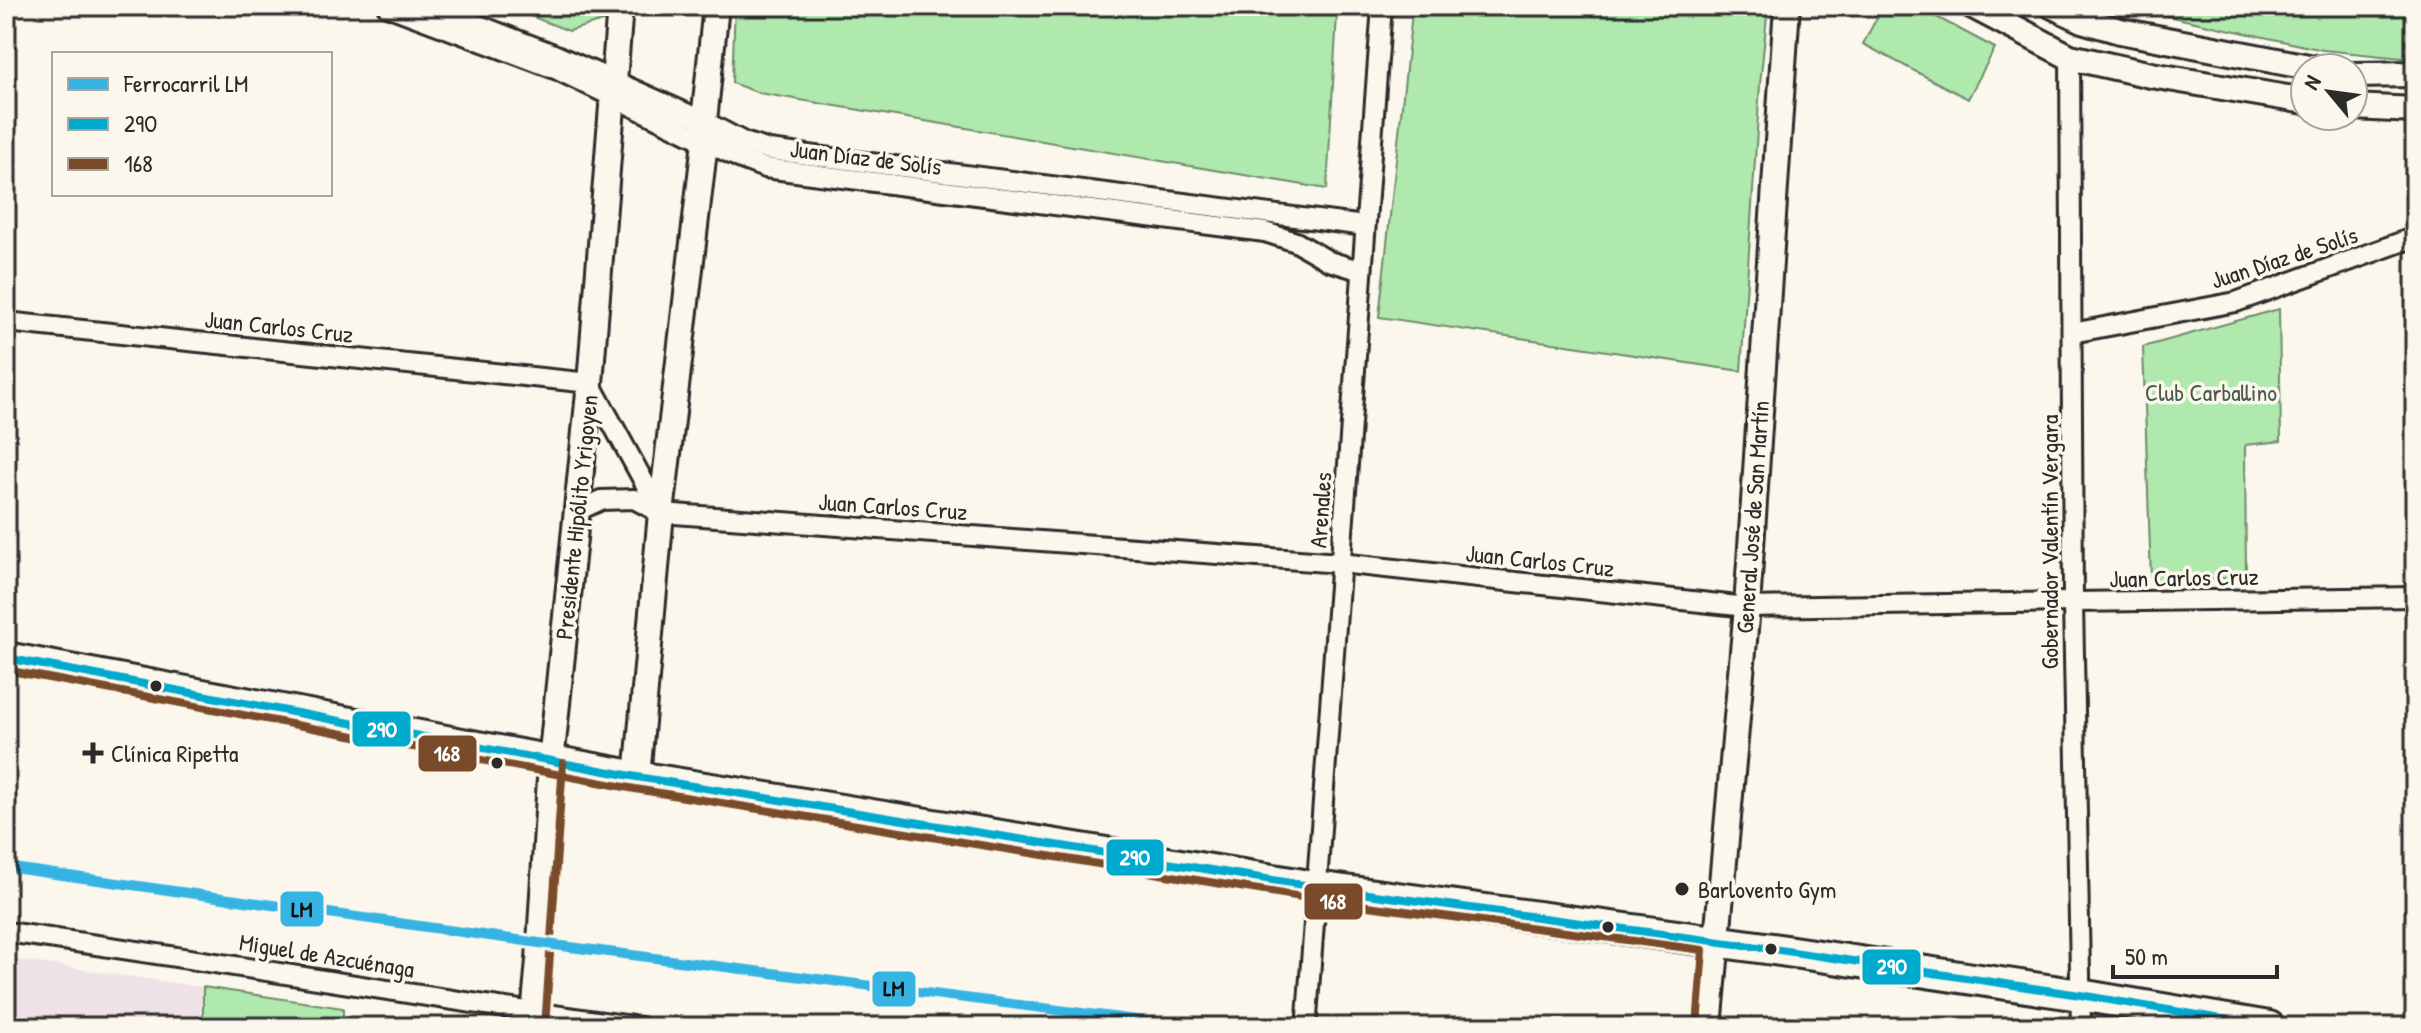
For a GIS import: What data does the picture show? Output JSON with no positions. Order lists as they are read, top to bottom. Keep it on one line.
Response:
{"streets":{"street":["Juan Díaz de Solís","Juan Carlos Cruz","Arenales","Presidente Hipólito Yrigoyen","General José de San Martín","Gobernador Valentín Vergara","Miguel de Azcuénaga"]},"crossings":[["Juan Díaz de Solís","Arenales"],["Juan Díaz de Solís","Presidente Hipólito Yrigoyen"],["Juan Díaz de Solís","Gobernador Valentín Vergara"],["Juan Carlos Cruz","Arenales"],["Juan Carlos Cruz","Presidente Hipólito Yrigoyen"],["Juan Carlos Cruz","General José de San Martín"],["Juan Carlos Cruz","Gobernador Valentín Vergara"],["Presidente Hipólito Yrigoyen","Miguel de Azcuénaga"]],"parks":["Club Carballino"],"places":{"health":["Clínica Ripetta"],"other":["Barlovento Gym"]},"lines":["transit line 29O","transit line 168","rail line LM"],"legend":["Ferrocarril LM","29O","168"],"scale_bar":"50 m","north":"top left"}
